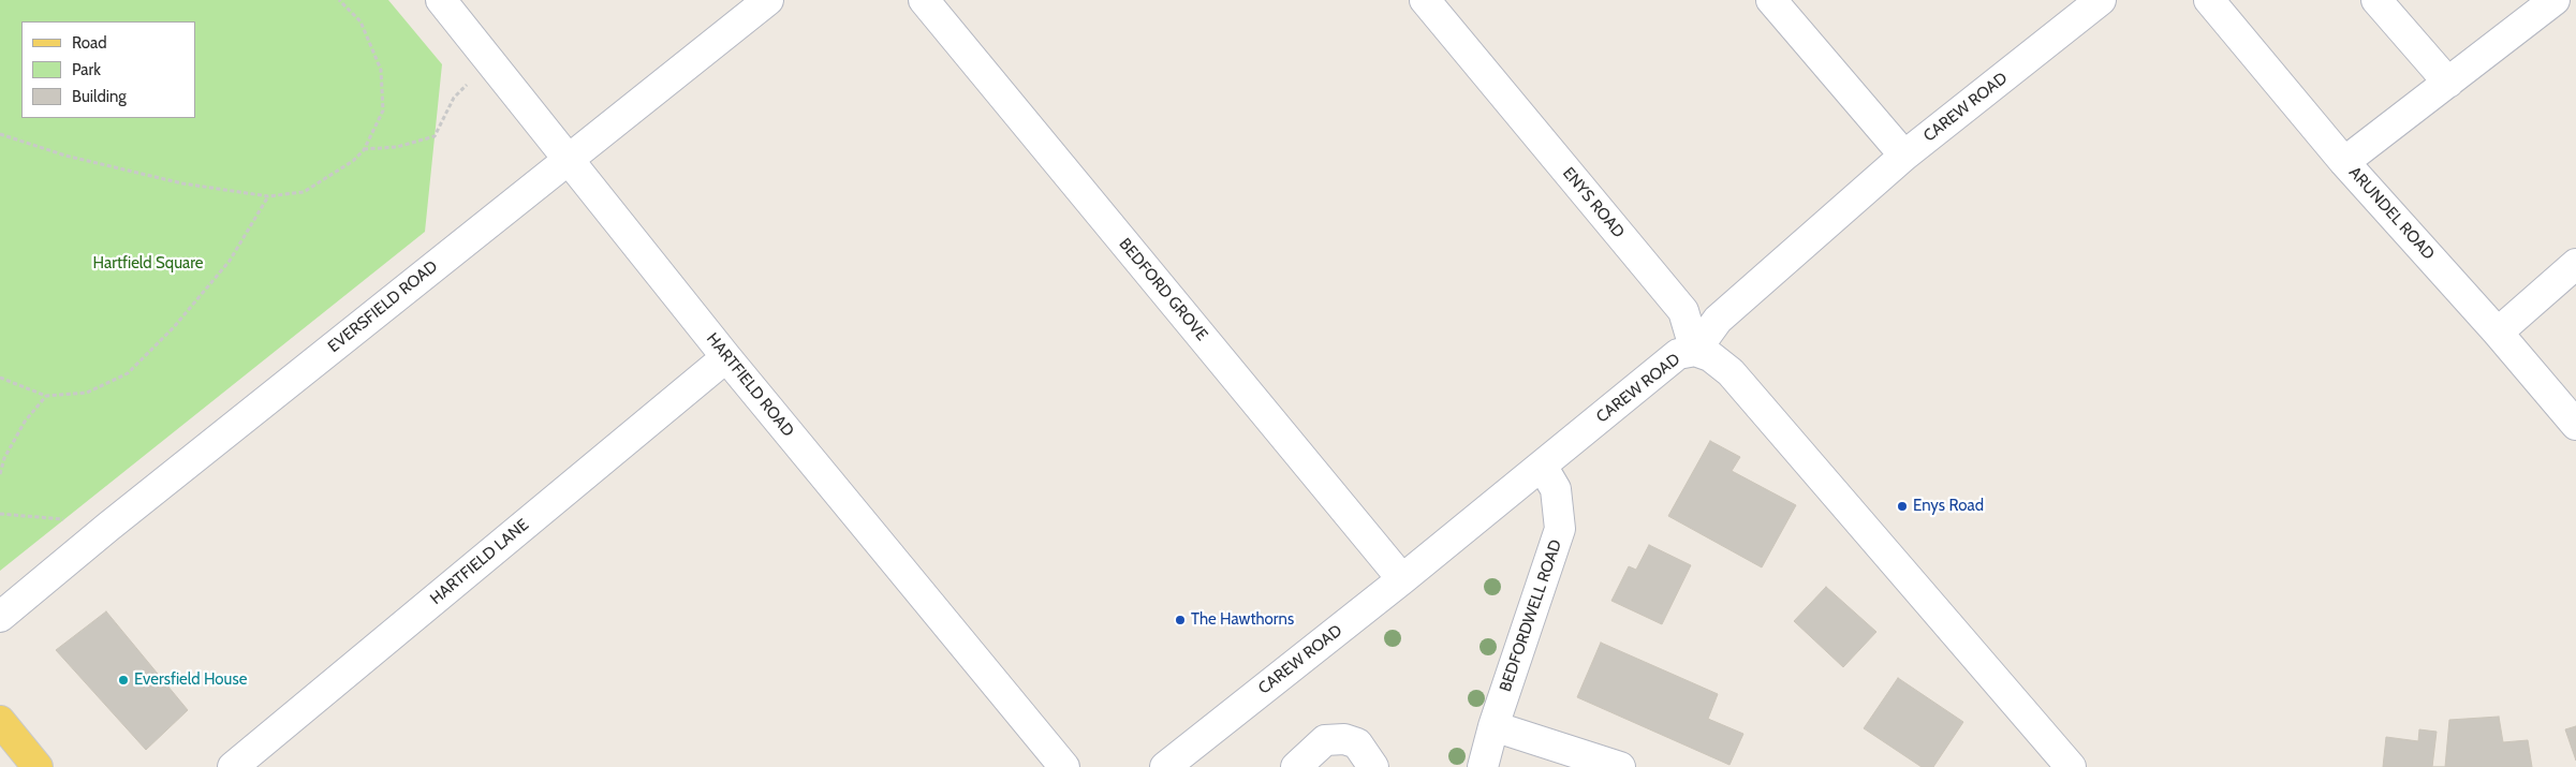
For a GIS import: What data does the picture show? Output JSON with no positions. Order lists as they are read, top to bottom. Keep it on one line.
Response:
{"streets":{"street":["CAREW ROAD","ENYS ROAD","ARUNDEL ROAD","BEDFORD GROVE","EVERSFIELD ROAD","HARTFIELD ROAD","HARTFIELD LANE","BEDFORDWELL ROAD"]},"crossings":[["CAREW ROAD","ENYS ROAD"],["CAREW ROAD","BEDFORD GROVE"],["CAREW ROAD","BEDFORDWELL ROAD"],["EVERSFIELD ROAD","HARTFIELD ROAD"],["HARTFIELD ROAD","HARTFIELD LANE"]],"parks":["Hartfield Square"],"places":["Enys Road","The Hawthorns","Eversfield House"],"legend":["Road","Park","Building"]}
